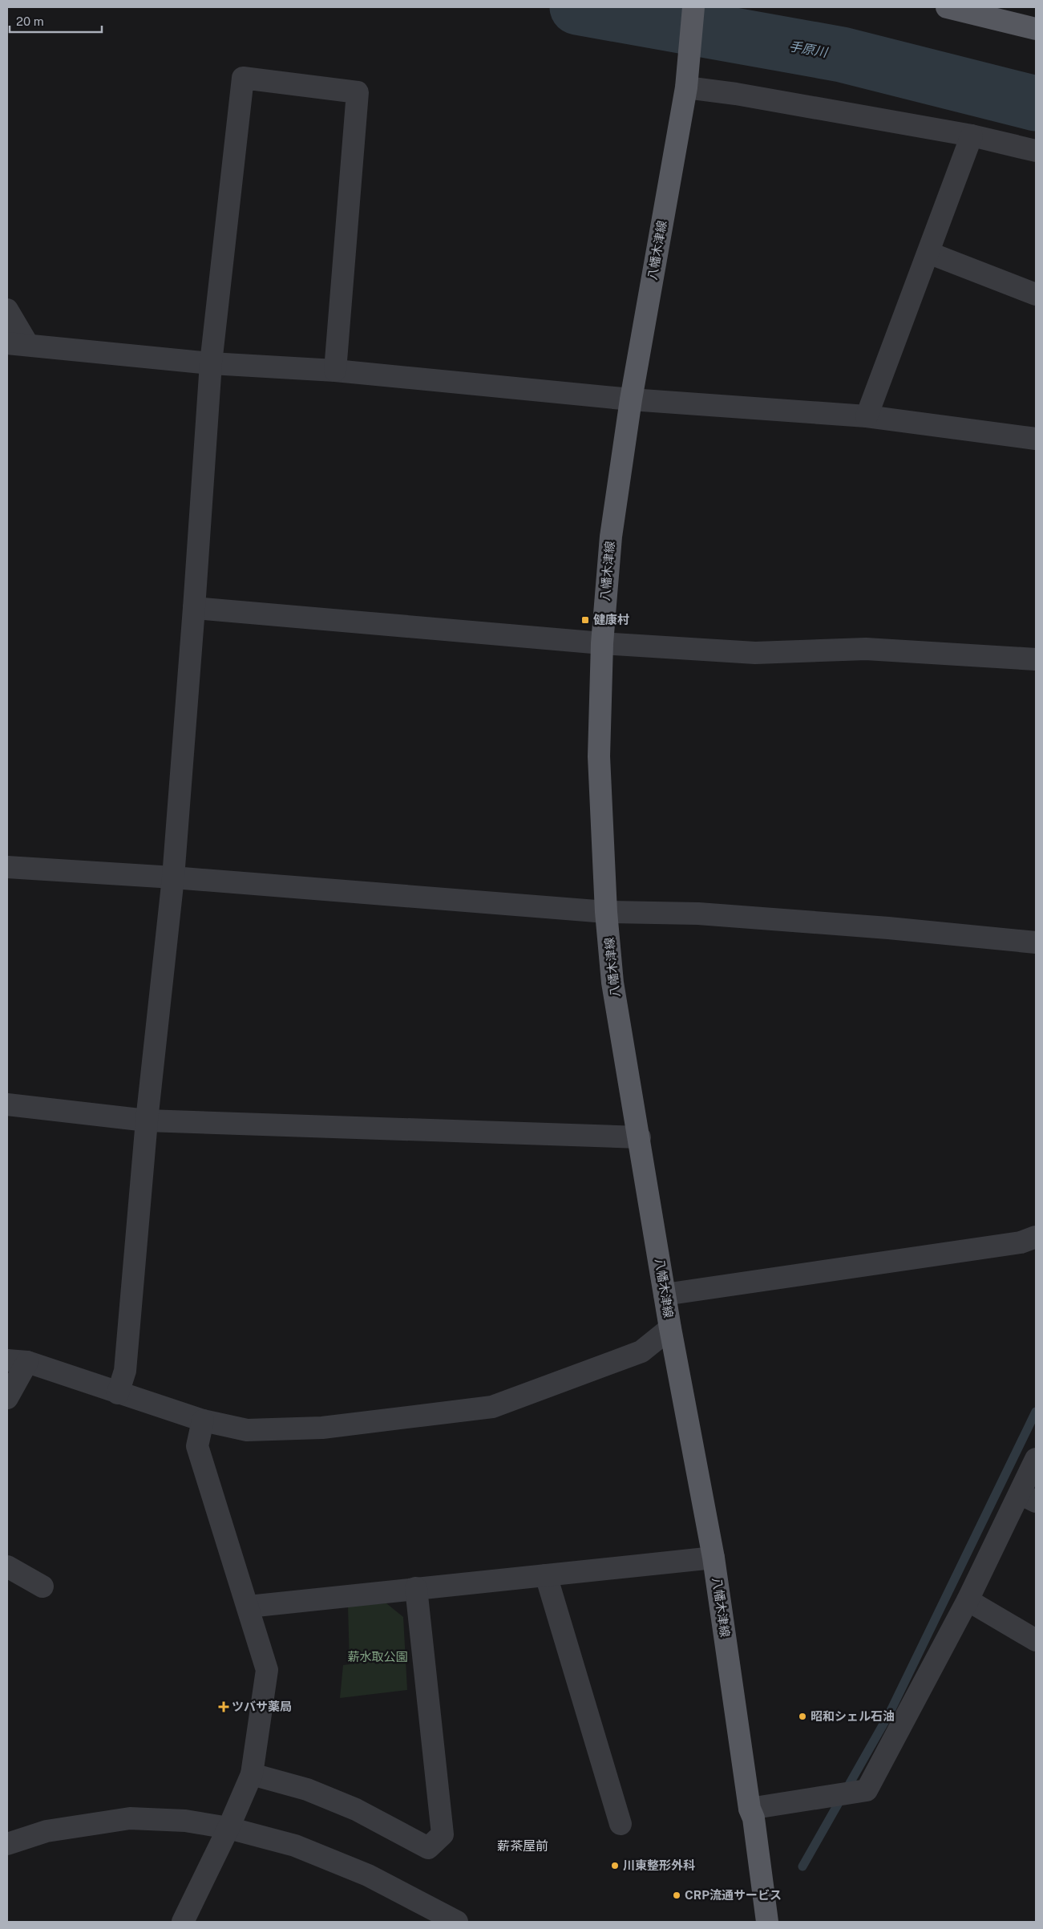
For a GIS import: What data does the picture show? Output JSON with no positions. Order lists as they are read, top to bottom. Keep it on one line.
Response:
{"streets":{"main road":["八幡木津線"]},"districts":["薪茶屋前"],"water":["手原川"],"parks":["薪水取公園"],"places":{"transit":["健康村"],"health":["ツバサ薬局"],"other":["昭和シェル石油","川東整形外科","CRP流通サービス"]},"scale_bar":"20 m"}
